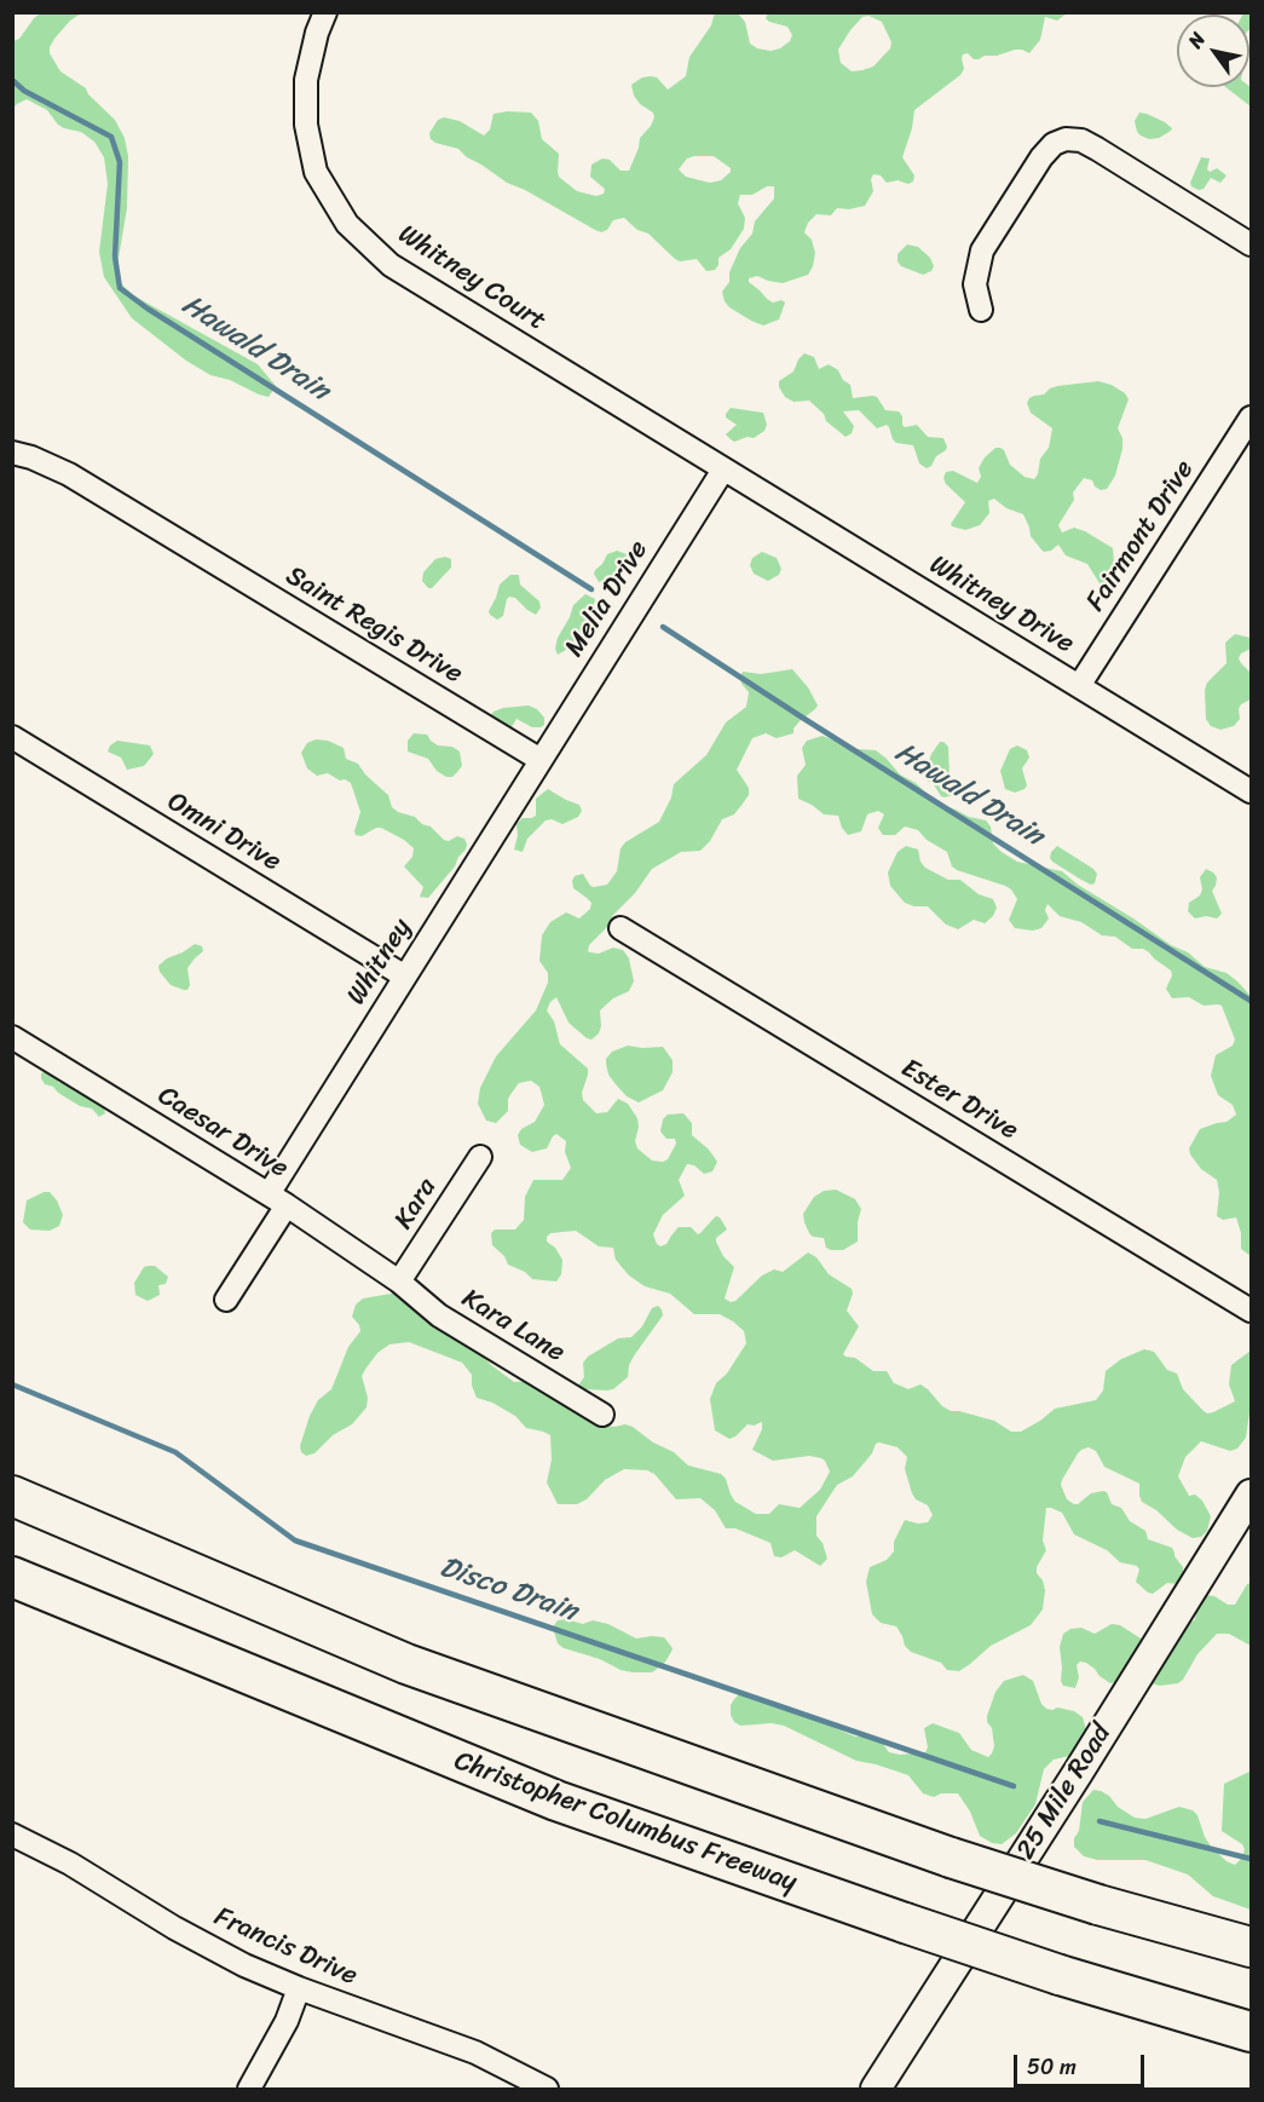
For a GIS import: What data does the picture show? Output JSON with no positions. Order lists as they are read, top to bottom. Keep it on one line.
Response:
{"streets":{"highway":["Christopher Columbus Freeway"],"street":["Whitney Court","Fairmont Drive","Melia Drive","Whitney Drive","Saint Regis Drive","Omni Drive","Whitney","Ester Drive","Caesar Drive","Kara","Kara Lane","25 Mile Road","Francis Drive"]},"crossings":[["Whitney Court","Melia Drive"],["Whitney Court","Whitney Drive"],["Fairmont Drive","Whitney Drive"],["Melia Drive","Whitney Drive"],["Melia Drive","Saint Regis Drive"],["Melia Drive","Whitney"],["Saint Regis Drive","Whitney"],["Omni Drive","Whitney"],["Whitney","Caesar Drive"],["Caesar Drive","Kara"],["Caesar Drive","Kara Lane"],["Kara","Kara Lane"]],"water":["Hawald Drain","Disco Drain"],"scale_bar":"50 m","north":"top left"}
